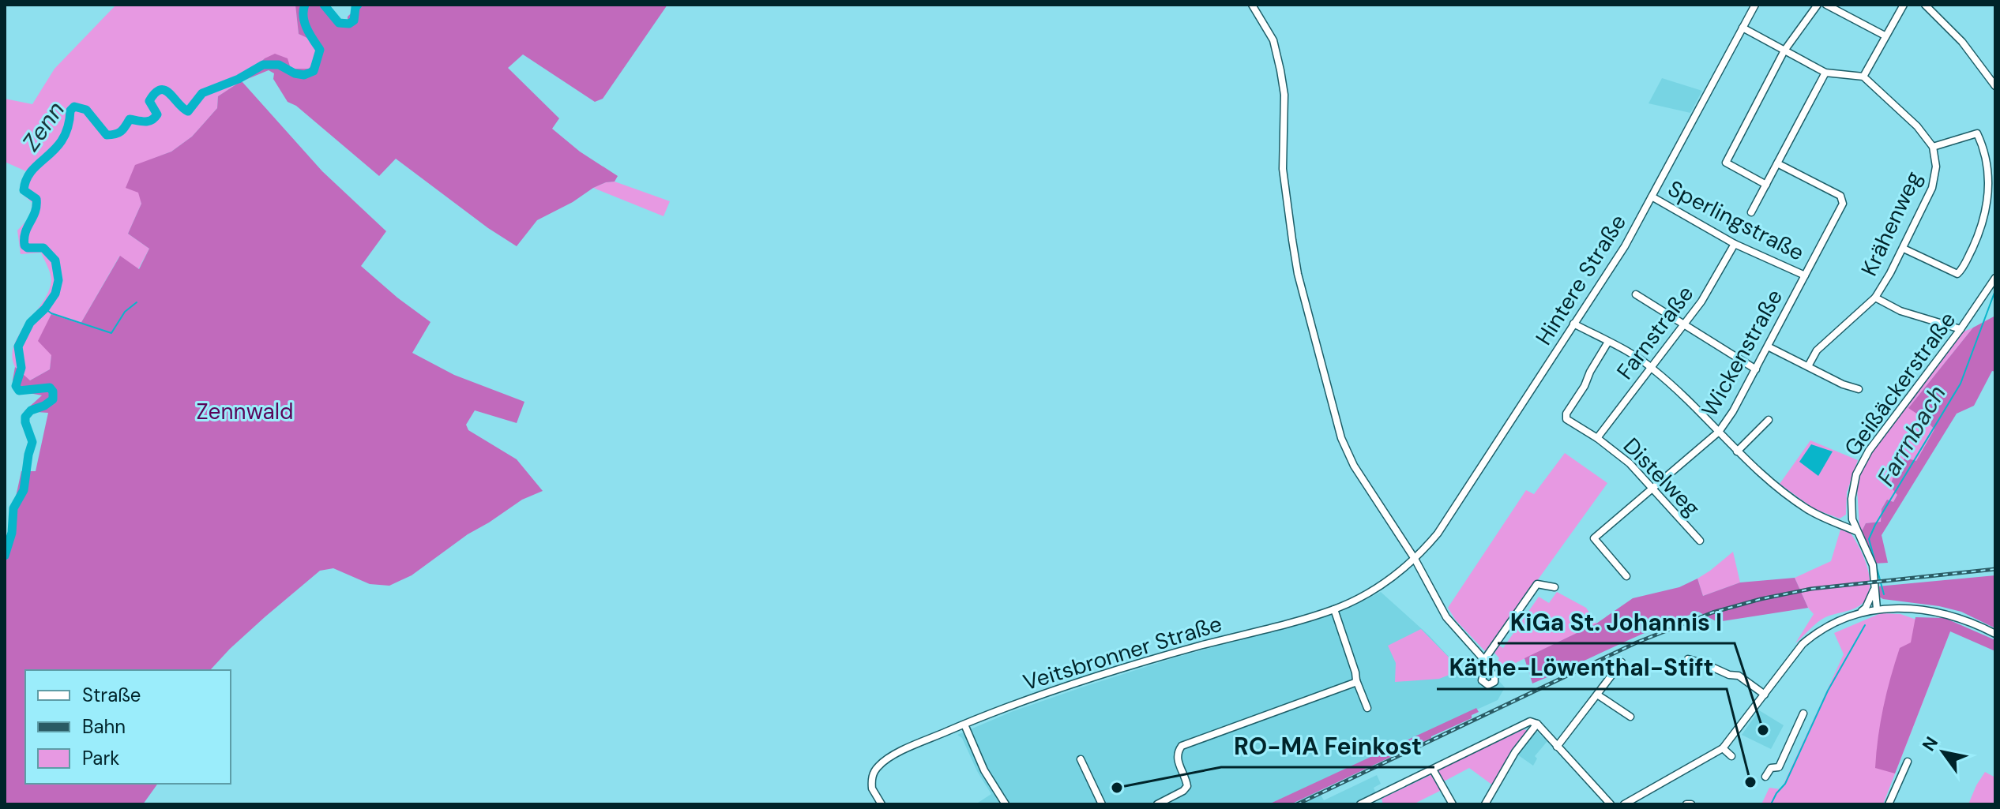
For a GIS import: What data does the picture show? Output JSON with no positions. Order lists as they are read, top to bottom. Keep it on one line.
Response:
{"streets":{"street":["Sperlingstraße","Krähenweg","Hintere Straße","Farnstraße","Wickenstraße","Geißäckerstraße","Distelweg","Veitsbronner Straße"]},"crossings":[["Sperlingstraße","Hintere Straße"],["Sperlingstraße","Farnstraße"],["Sperlingstraße","Wickenstraße"],["Hintere Straße","Veitsbronner Straße"],["Farnstraße","Distelweg"],["Wickenstraße","Distelweg"]],"water":["Zenn","Farrnbach"],"parks":["Zennwald"],"places":["KiGa St. Johannis I","Käthe-Löwenthal-Stift","RO-MA Feinkost"],"legend":["Straße","Bahn","Park"],"north":"top left"}
